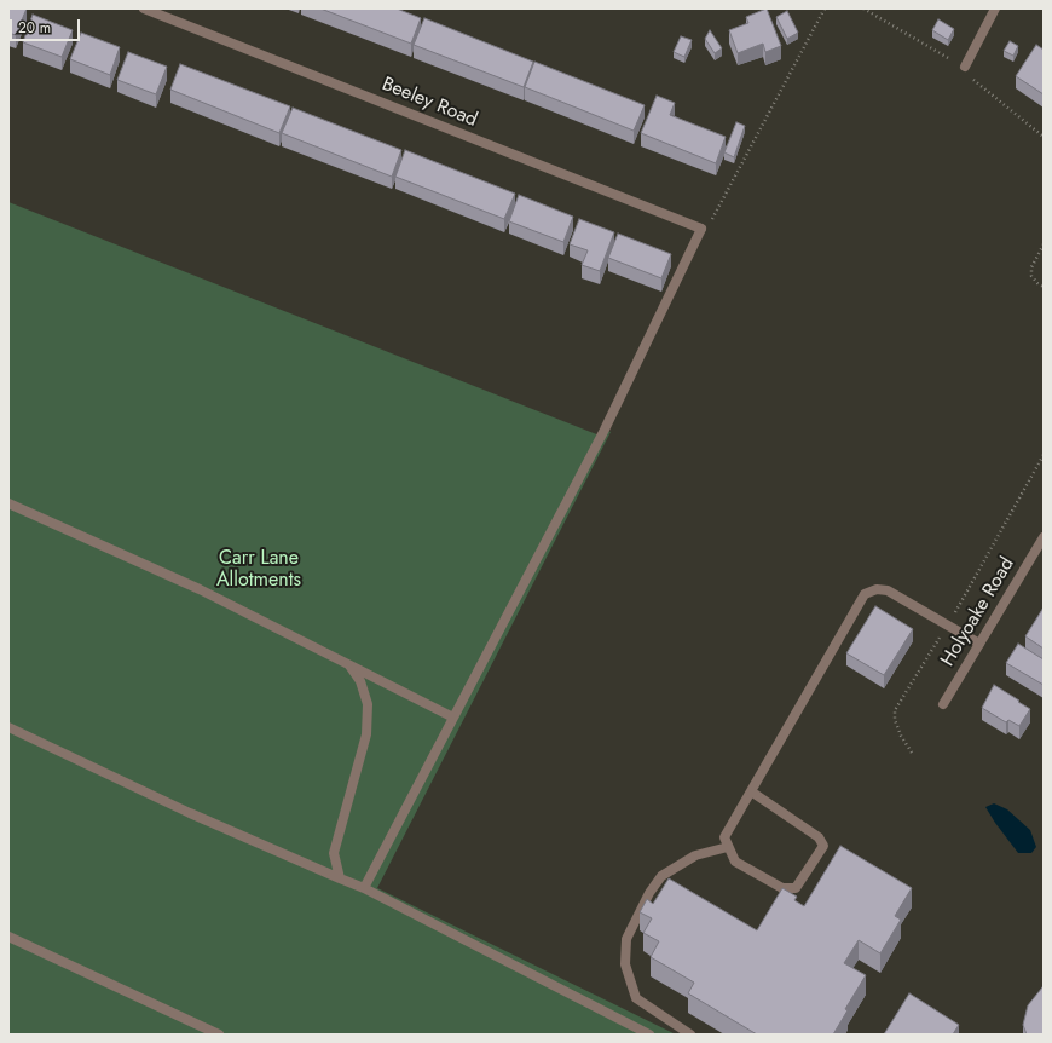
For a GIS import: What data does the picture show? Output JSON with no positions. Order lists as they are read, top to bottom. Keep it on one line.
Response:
{"streets":{"street":["Beeley Road","Holyoake Road"]},"parks":["Carr Lane Allotments"],"scale_bar":"20 m"}
